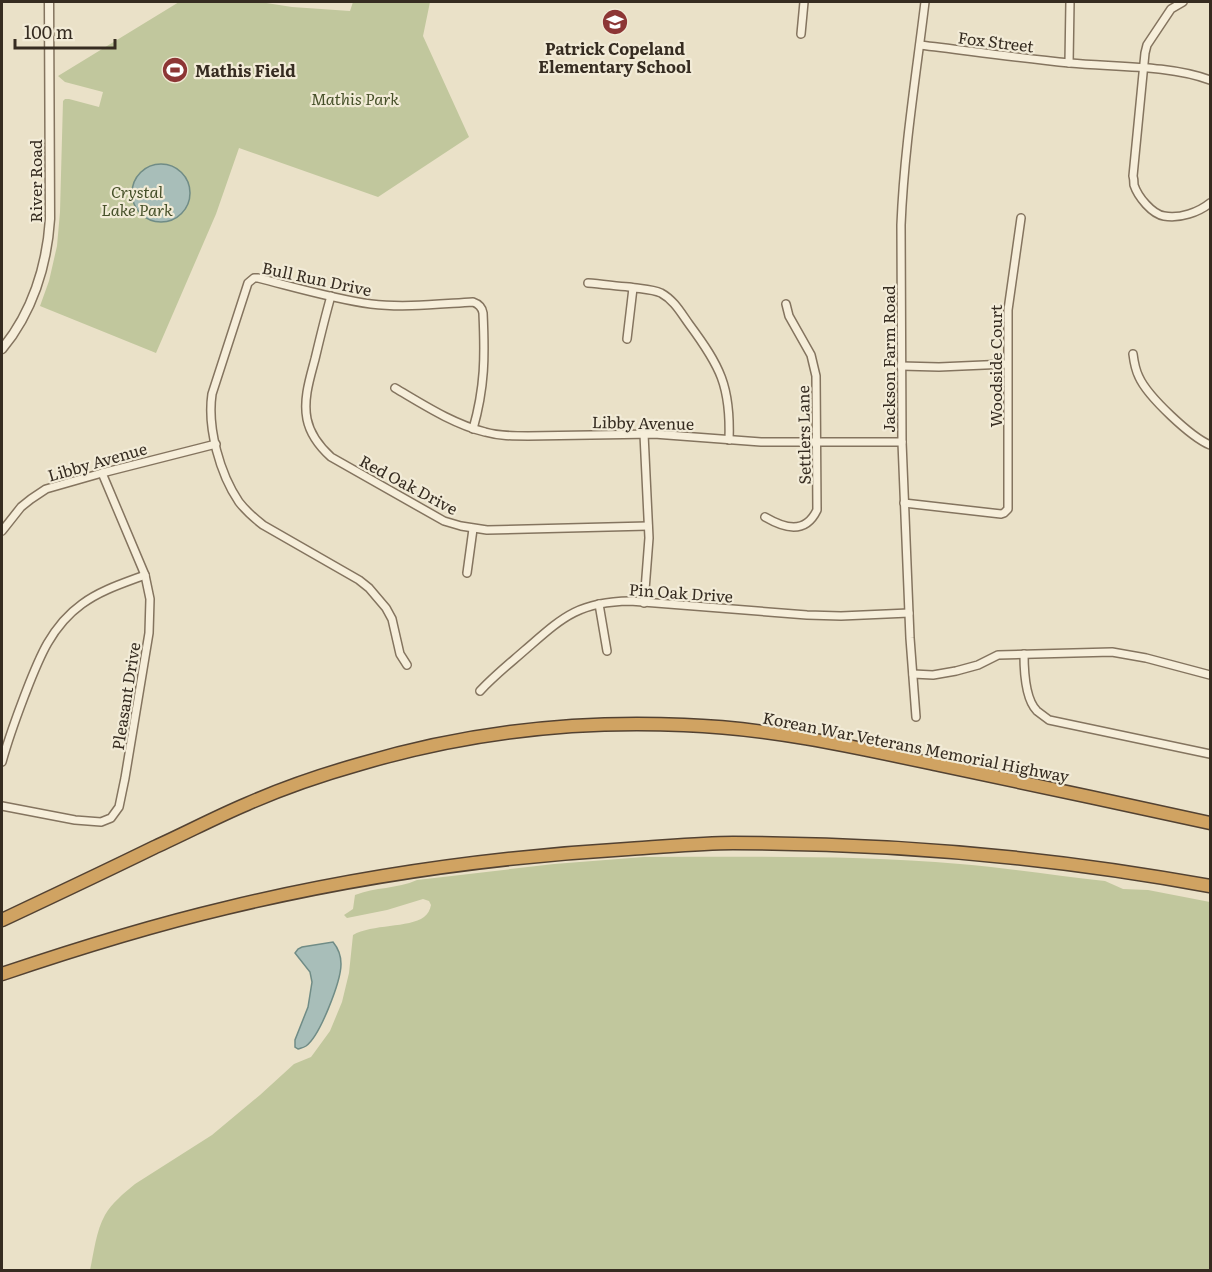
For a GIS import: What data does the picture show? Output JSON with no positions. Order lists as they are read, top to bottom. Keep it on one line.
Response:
{"streets":{"highway":["Korean War Veterans Memorial Highway"],"street":["Fox Street","River Road","Bull Run Drive","Jackson Farm Road","Woodside Court","Libby Avenue","Settlers Lane","Red Oak Drive","Pin Oak Drive","Pleasant Drive"]},"crossings":[["Fox Street","Jackson Farm Road"],["Bull Run Drive","Libby Avenue"],["Bull Run Drive","Red Oak Drive"],["Jackson Farm Road","Woodside Court"],["Jackson Farm Road","Libby Avenue"],["Jackson Farm Road","Pin Oak Drive"],["Libby Avenue","Settlers Lane"],["Libby Avenue","Pleasant Drive"]],"parks":["Mathis Park","Crystal Lake Park"],"places":{"school or university":["Patrick Copeland Elementary School"],"sports":["Mathis Field"]},"scale_bar":"100 m"}
